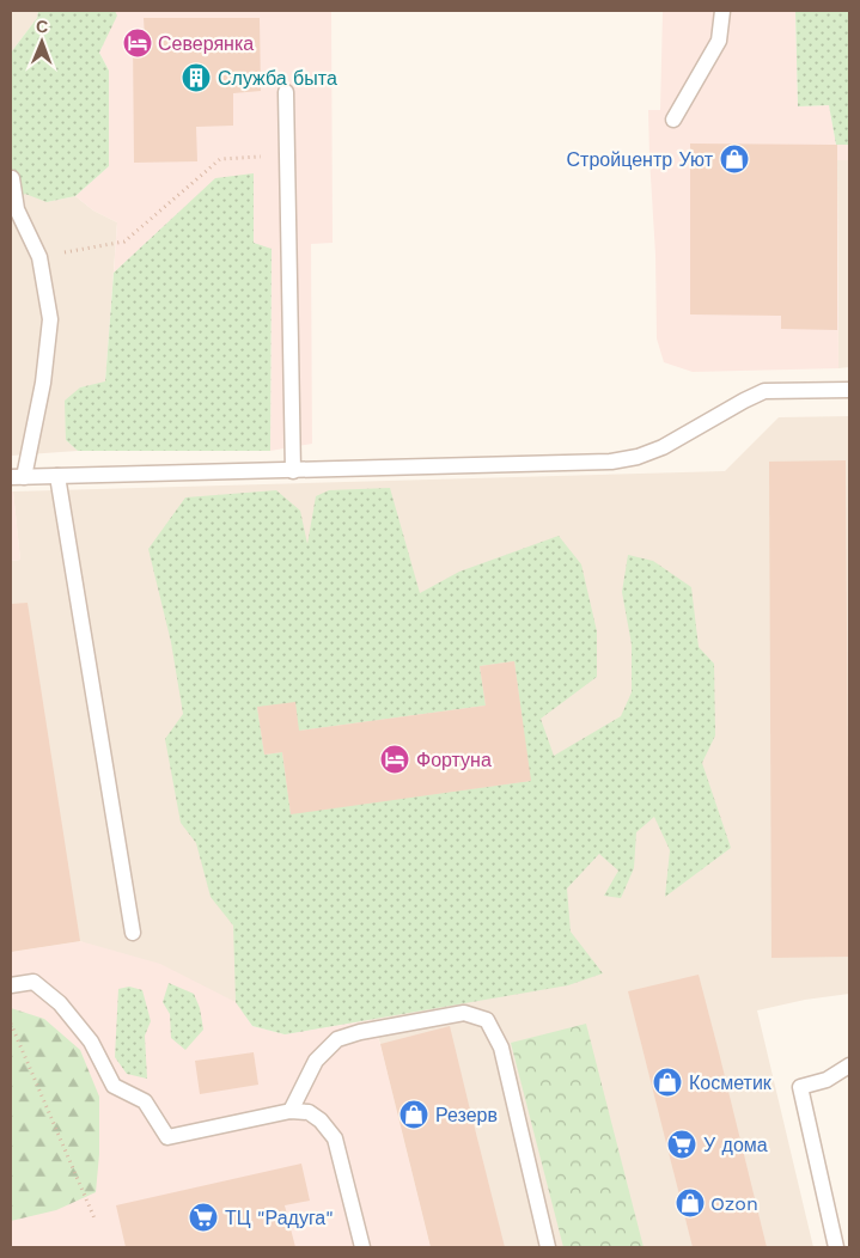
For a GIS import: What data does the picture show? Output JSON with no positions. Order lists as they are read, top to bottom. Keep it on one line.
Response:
{"places":{"hotel":["Северянка","Фортуна"],"building":["Служба быта"],"shop":["Стройцентр Уют","Косметик","Резерв","Ozon"],"supermarket":["У дома","ТЦ \"Радуга\""]},"north":"top"}
